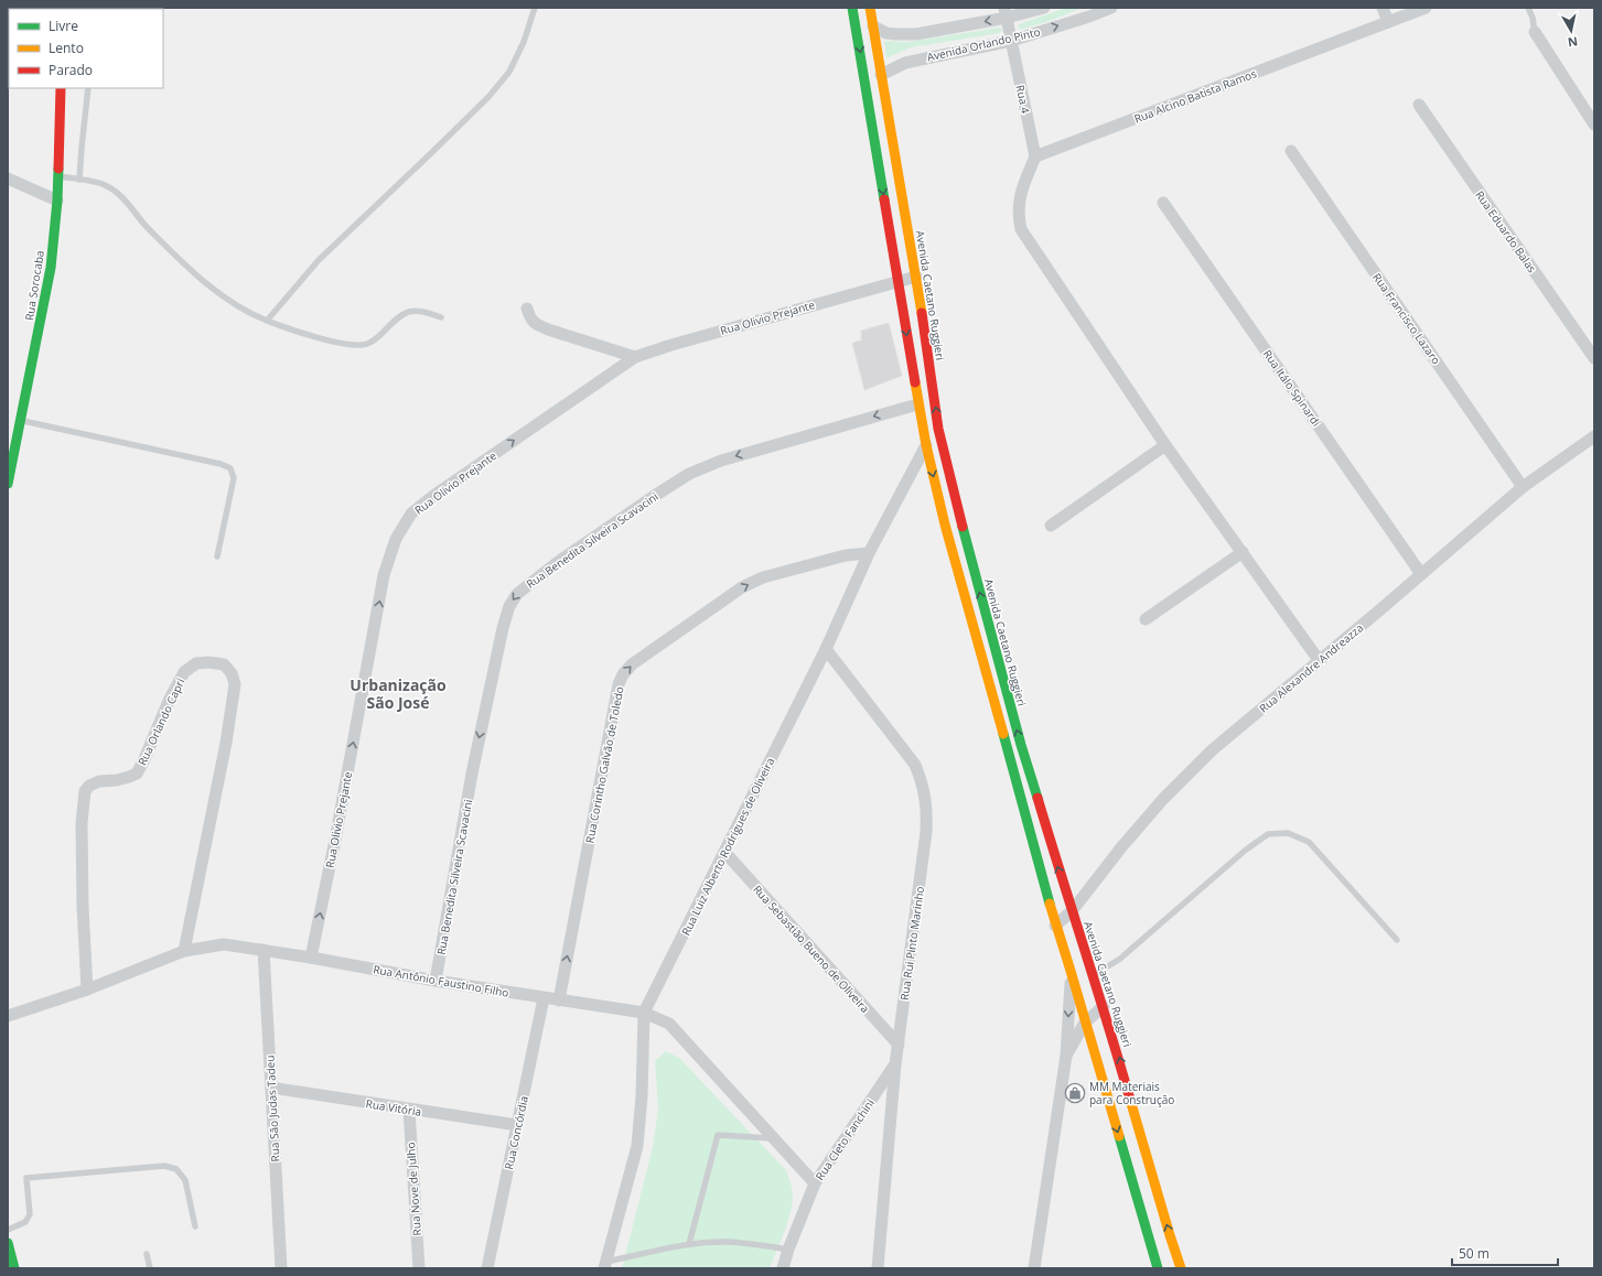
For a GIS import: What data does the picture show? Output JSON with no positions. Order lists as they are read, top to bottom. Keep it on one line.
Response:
{"streets":{"main road":["Rua Sorocaba","Avenida Caetano Ruggieri"],"street":["Avenida Orlando Pinto","Rua Alcino Batista Ramos","Rua 4","Rua Eduardo Balas","Rua Olivio Prejante","Rua Francisco Lazaro","Rua Itálo Spinardi","Rua Benedita Silveira Scavacini","Rua Alexandre Andreazza","Rua Orlando Capri","Rua Corintho Galvão de Toledo","Rua Luiz Alberto Rodrigues de Oliveira","Rua Rui Pinto Marinho","Rua Sebastião Bueno de Oliveira","Rua Antônio Faustino Filho","Rua Vitória","Rua São Judas Tadeu","Rua Concórdia","Rua Cleto Fanchini","Rua Nove de Julho"]},"crossings":[["Avenida Orlando Pinto","Rua 4"],["Avenida Orlando Pinto","Avenida Caetano Ruggieri"],["Rua Alcino Batista Ramos","Rua 4"],["Avenida Caetano Ruggieri","Rua Olivio Prejante"],["Avenida Caetano Ruggieri","Rua Alexandre Andreazza"],["Rua Olivio Prejante","Rua Antônio Faustino Filho"],["Rua Francisco Lazaro","Rua Alexandre Andreazza"],["Rua Itálo Spinardi","Rua Alexandre Andreazza"],["Rua Benedita Silveira Scavacini","Rua Antônio Faustino Filho"],["Rua Orlando Capri","Rua Antônio Faustino Filho"],["Rua Corintho Galvão de Toledo","Rua Luiz Alberto Rodrigues de Oliveira"],["Rua Corintho Galvão de Toledo","Rua Antônio Faustino Filho"],["Rua Luiz Alberto Rodrigues de Oliveira","Rua Rui Pinto Marinho"],["Rua Luiz Alberto Rodrigues de Oliveira","Rua Sebastião Bueno de Oliveira"],["Rua Luiz Alberto Rodrigues de Oliveira","Rua Antônio Faustino Filho"],["Rua Rui Pinto Marinho","Rua Sebastião Bueno de Oliveira"],["Rua Rui Pinto Marinho","Rua Cleto Fanchini"],["Rua Antônio Faustino Filho","Rua São Judas Tadeu"],["Rua Antônio Faustino Filho","Rua Concórdia"],["Rua Antônio Faustino Filho","Rua Cleto Fanchini"],["Rua Vitória","Rua São Judas Tadeu"],["Rua Vitória","Rua Concórdia"],["Rua Vitória","Rua Nove de Julho"]],"one_way":["Rua Olivio Prejante","Rua Benedita Silveira Scavacini","Rua Corintho Galvão de Toledo"],"districts":["Urbanização São José"],"places":{"shop":["MM Materiais para Construção"]},"legend":["Livre","Lento","Parado"],"scale_bar":"50 m","north":"bottom"}
